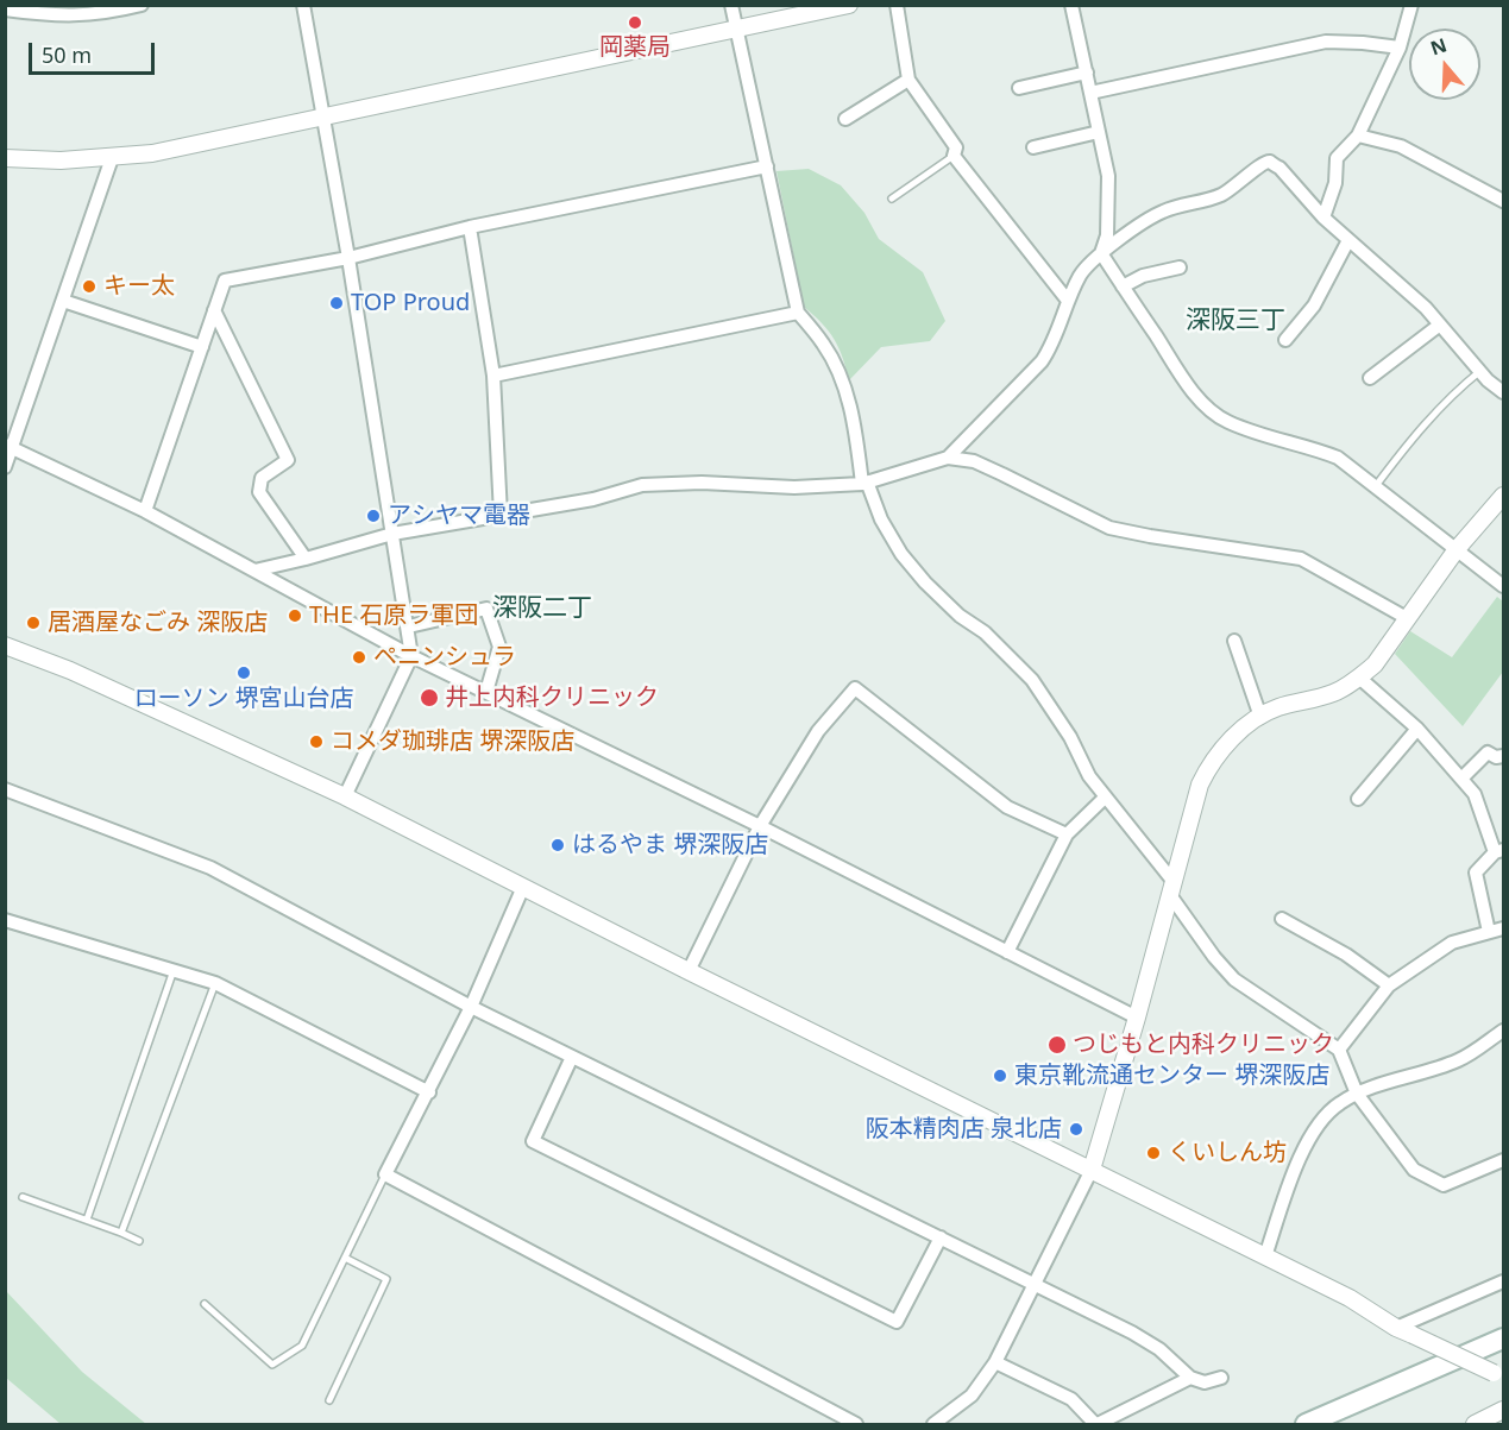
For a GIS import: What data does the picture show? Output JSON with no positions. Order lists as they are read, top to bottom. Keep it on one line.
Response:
{"districts":["深阪三丁","深阪二丁"],"places":["岡薬局","キー太","TOP Proud","アシヤマ電器","THE 石原ラ軍団","居酒屋なごみ 深阪店","ペニンシュラ","ローソン 堺宮山台店","井上内科クリニック","コメダ珈琲店 堺深阪店","はるやま 堺深阪店","つじもと内科クリニック","東京靴流通センター 堺深阪店","阪本精肉店 泉北店","くいしん坊"],"scale_bar":"50 m","north":"top"}
